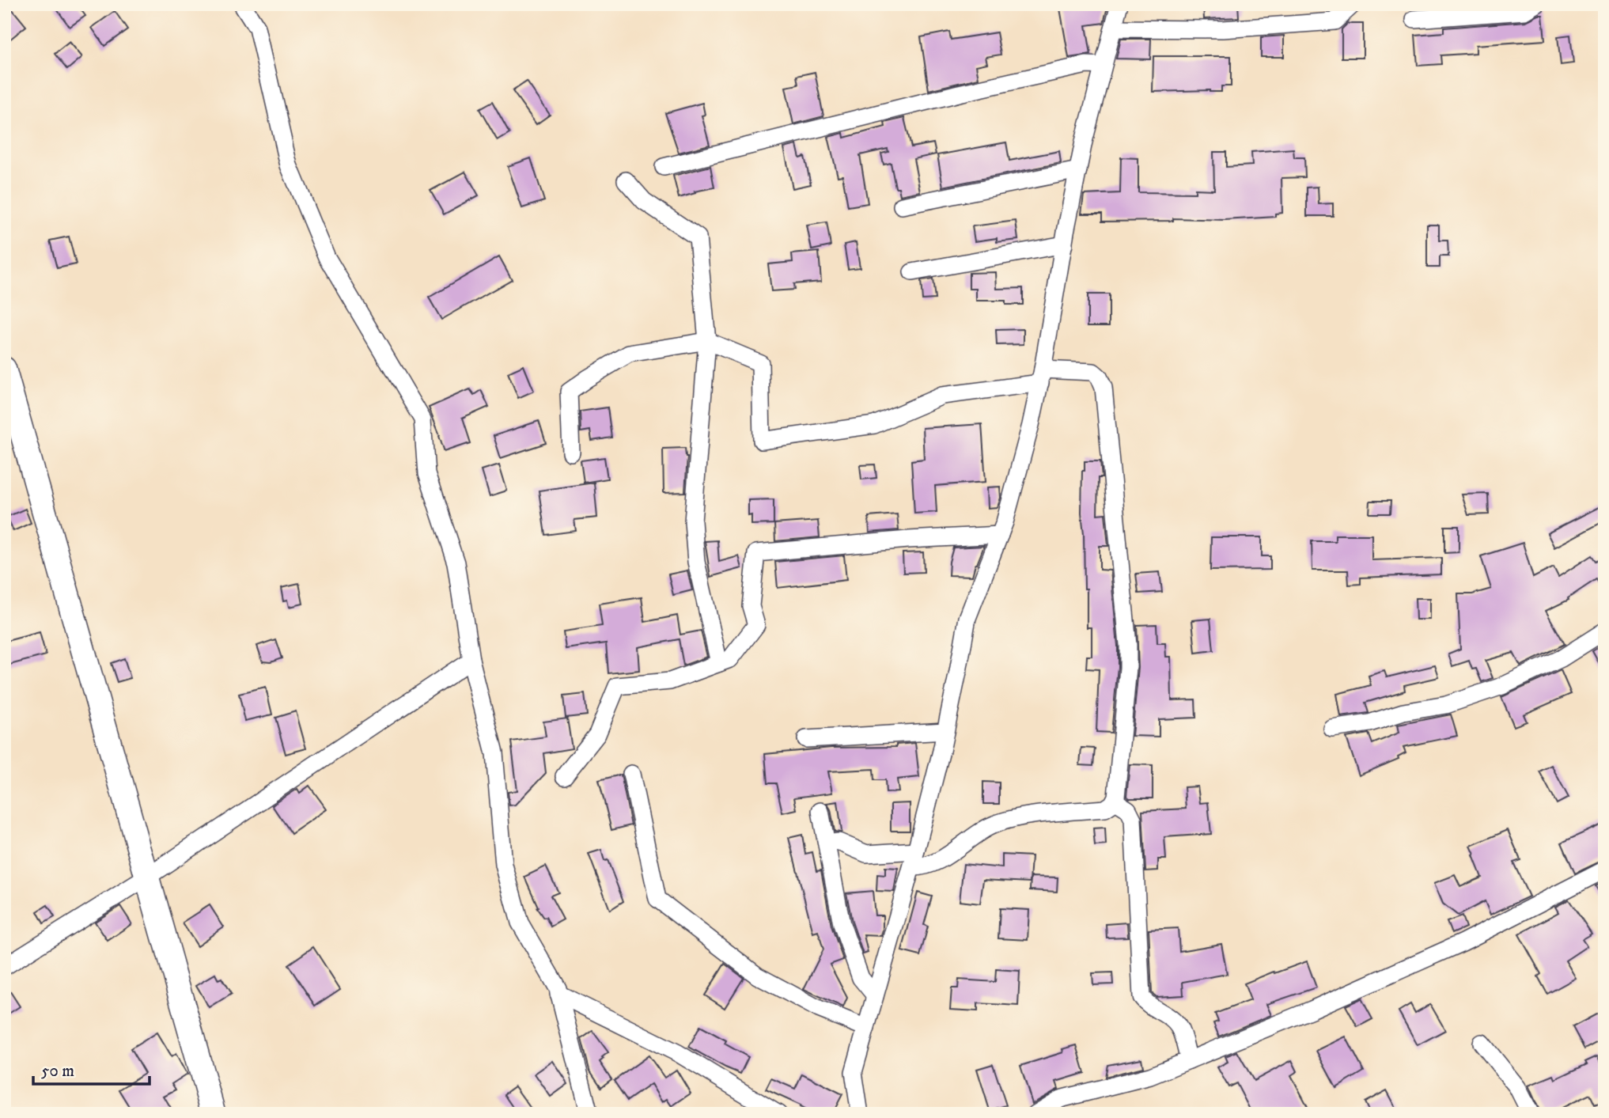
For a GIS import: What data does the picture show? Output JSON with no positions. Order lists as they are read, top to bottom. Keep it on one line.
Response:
{"scale_bar":"50 m"}
